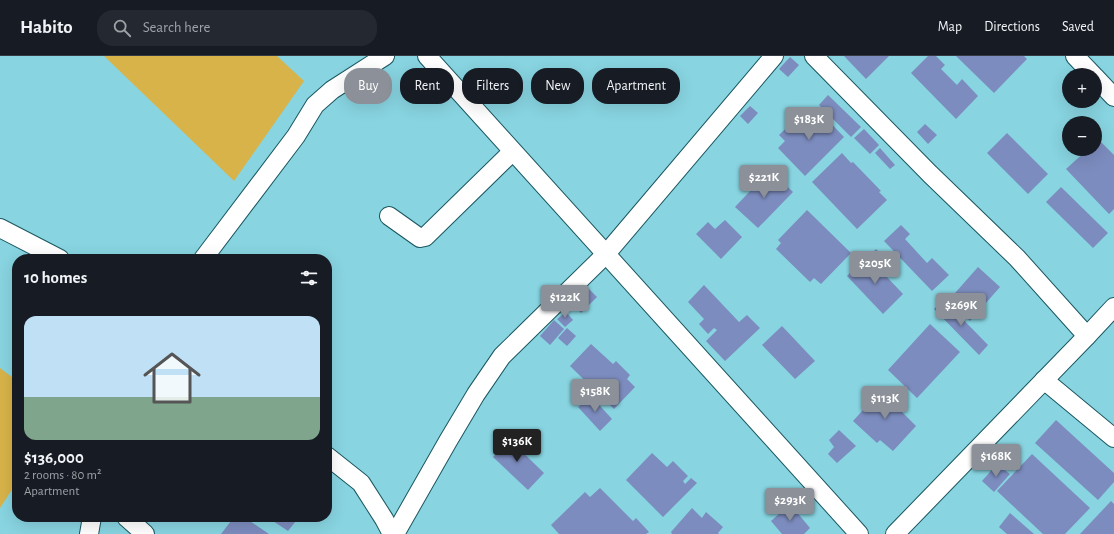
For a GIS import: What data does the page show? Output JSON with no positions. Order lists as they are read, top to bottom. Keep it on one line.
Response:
{"page":{"header":"Habito","search":"Search here","nav":["Map","Directions","Saved"],"map_buttons":["+","−"],"chip":["Buy","Rent","Filters","New","Apartment"],"price":["$183K","$221K","$205K","$122K","$269K","$158K","$113K","$136K","$168K","$293K"],"heading":"10 homes","list":[{"name":"$136,000","note":"2 rooms · 80 m² · Apartment"}]}}
